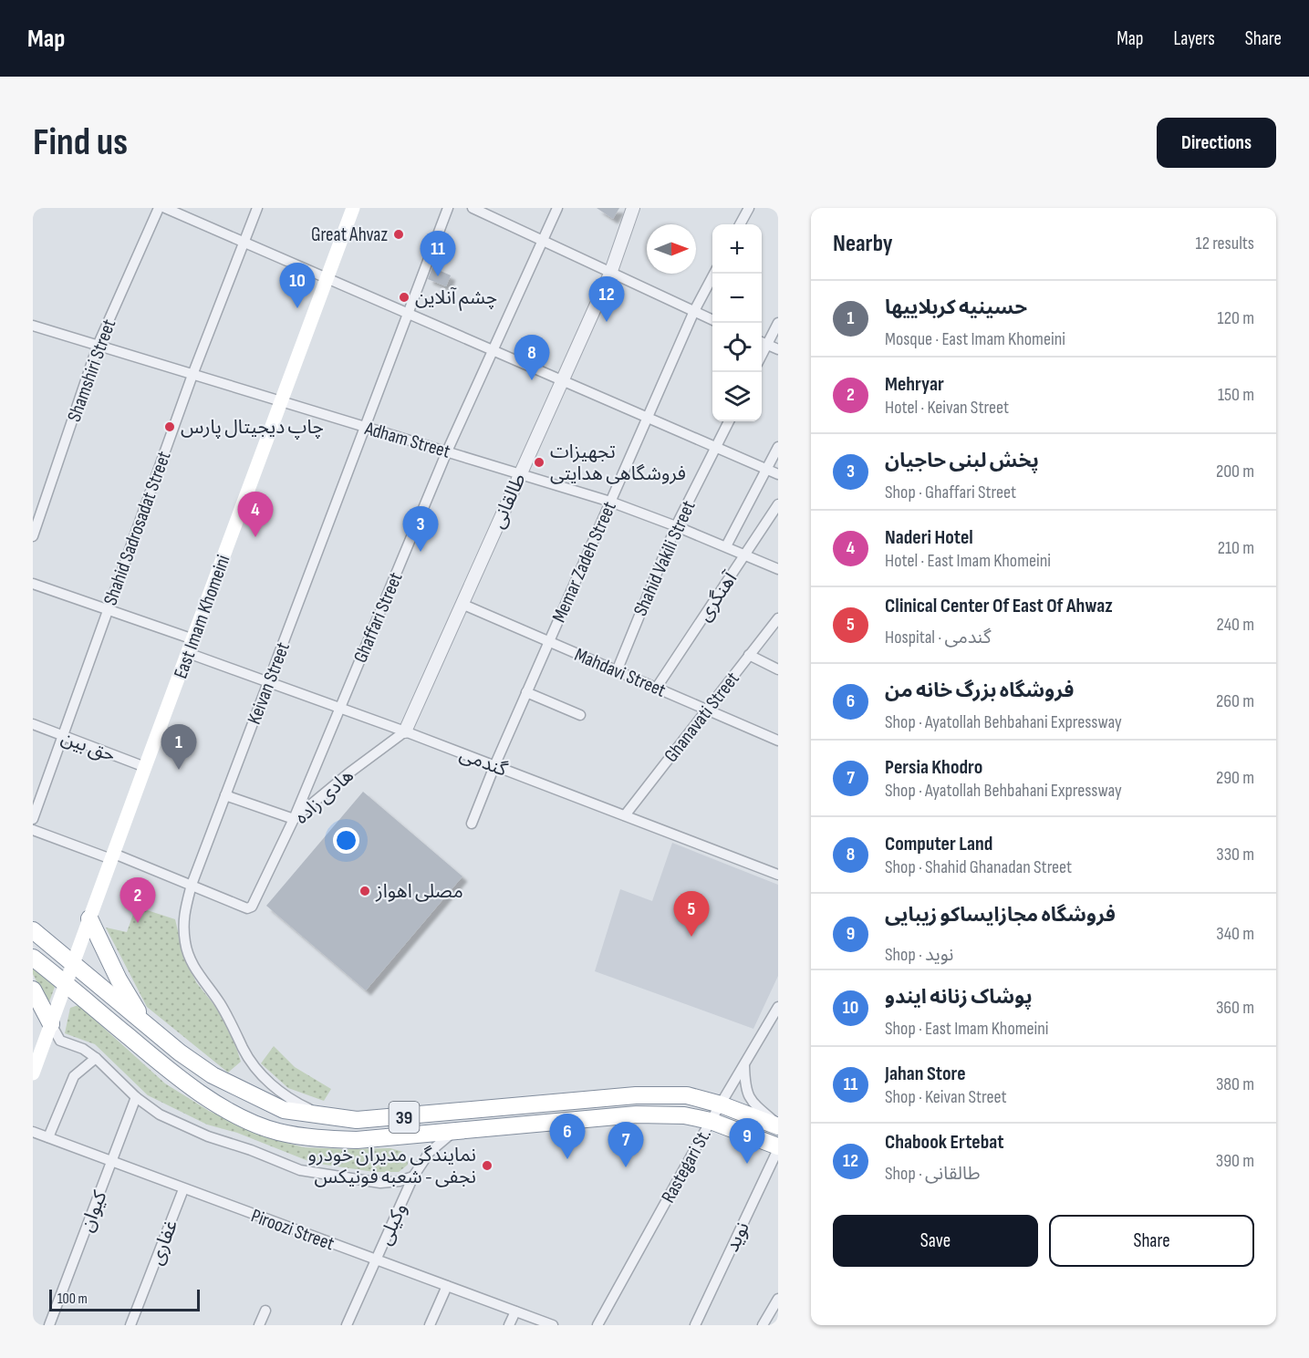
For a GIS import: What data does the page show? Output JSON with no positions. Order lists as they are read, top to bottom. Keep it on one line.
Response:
{"streets":{"highway":["39"],"main road":["East Imam Khomeini"],"street":["Shamshiri Street","Adham Street","طالقانی","Shahid Sadrosadat Street","Shahid Vakili Street","Memar Zadeh Street","آهنگری","Ghaffari Street","Mahdavi Street","Keivan Street","Ghanavati Street","حق بین","گندمی","هادی زاده","Rastegari St.","کیوان","وکیلی","Piroozi Street","نوید","غفاری"]},"crossings":[["Shamshiri Street","Adham Street"],["Adham Street","طالقانی"],["Adham Street","Shahid Sadrosadat Street"],["Adham Street","Shahid Vakili Street"],["Adham Street","Memar Zadeh Street"],["Adham Street","آهنگری"],["Adham Street","East Imam Khomeini"],["Adham Street","Ghaffari Street"],["Adham Street","Keivan Street"],["طالقانی","Mahdavi Street"],["طالقانی","گندمی"],["طالقانی","هادی زاده"],["Shahid Sadrosadat Street","حق بین"],["Shahid Vakili Street","Mahdavi Street"],["Memar Zadeh Street","Mahdavi Street"],["Memar Zadeh Street","گندمی"],["آهنگری","Mahdavi Street"],["East Imam Khomeini","حق بین"],["East Imam Khomeini","گندمی"],["East Imam Khomeini","39"],["Ghaffari Street","گندمی"],["Ghaffari Street","هادی زاده"],["Mahdavi Street","Ghanavati Street"],["Keivan Street","گندمی"],["Keivan Street","هادی زاده"],["Keivan Street","39"],["Ghanavati Street","گندمی"],["گندمی","هادی زاده"],["39","Rastegari St."],["39","وکیلی"],["39","نوید"],["کیوان","Piroozi Street"],["وکیلی","Piroozi Street"],["Piroozi Street","غفاری"]],"places":["Great Ahvaz","چشم آنلاین","چاپ دیجیتال پارس","تجهیزات فروشگاهی هدایتی","مصلی اهواز","نمایندگی مدیران خودرو نجفی - شعبه فونیکس"],"scale_bar":"100 m","north":"right","page":{"header":"Map","nav":["Map","Layers","Share"],"buttons":["Directions",["Save","Share"]],"title":"Find us","heading":["Nearby","12 results"],"map_buttons":["+","−"],"pins":["11","10","12","8","4","3","1","2","5","6","9","7"],"list":[{"mark":"1","name":"حسینیه کربلاییها","note":"Mosque · East Imam Khomeini","value":"120 m"},{"mark":"2","name":"Mehryar","note":"Hotel · Keivan Street","value":"150 m"},{"mark":"3","name":"پخش لبنی حاجیان","note":"Shop · Ghaffari Street","value":"200 m"},{"mark":"4","name":"Naderi Hotel","note":"Hotel · East Imam Khomeini","value":"210 m"},{"mark":"5","name":"Clinical Center Of East Of Ahwaz","note":"Hospital · گندمی","value":"240 m"},{"mark":"6","name":"فروشگاه بزرگ خانه من","note":"Shop · Ayatollah Behbahani Expressway","value":"260 m"},{"mark":"7","name":"Persia Khodro","note":"Shop · Ayatollah Behbahani Expressway","value":"290 m"},{"mark":"8","name":"Computer Land","note":"Shop · Shahid Ghanadan Street","value":"330 m"},{"mark":"9","name":"فروشگاه مجازایساکو زیبایی","note":"Shop · نوید","value":"340 m"},{"mark":"10","name":"پوشاک زنانه ایندو","note":"Shop · East Imam Khomeini","value":"360 m"},{"mark":"11","name":"Jahan Store","note":"Shop · Keivan Street","value":"380 m"},{"mark":"12","name":"Chabook Ertebat","note":"Shop · طالقانی","value":"390 m"}],"scale":"100 m"}}
